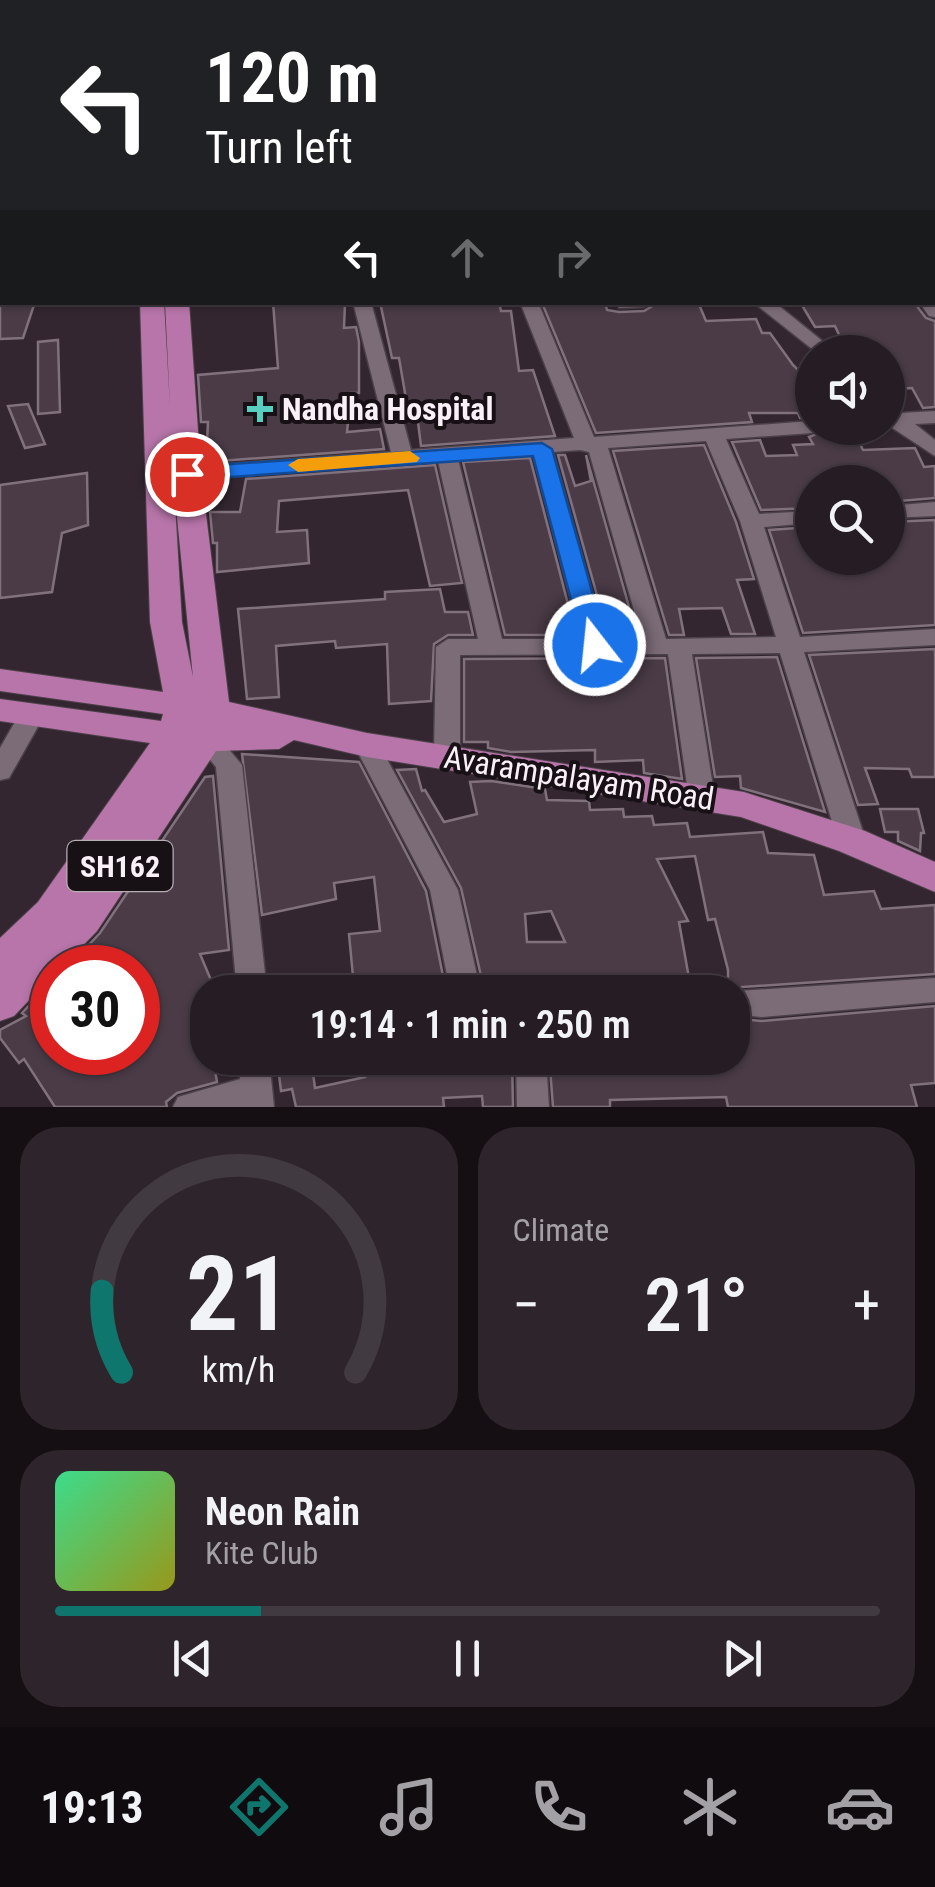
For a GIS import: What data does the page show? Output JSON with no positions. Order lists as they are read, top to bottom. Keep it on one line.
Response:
{"streets":{"main road":["Avarampalayam Road","SH162"]},"crossings":[["Avarampalayam Road","SH162"]],"places":{"health":["Nandha Hospital"]},"page":{"turn":["120 m","Turn left"],"limit":"30","trip":"19:14 · 1 min · 250 m","tile":"Climate","heat":["−","21°","+"],"song":["Neon Rain","Kite Club"],"tabs":"19:13","gauge":["21","km/h"]}}
